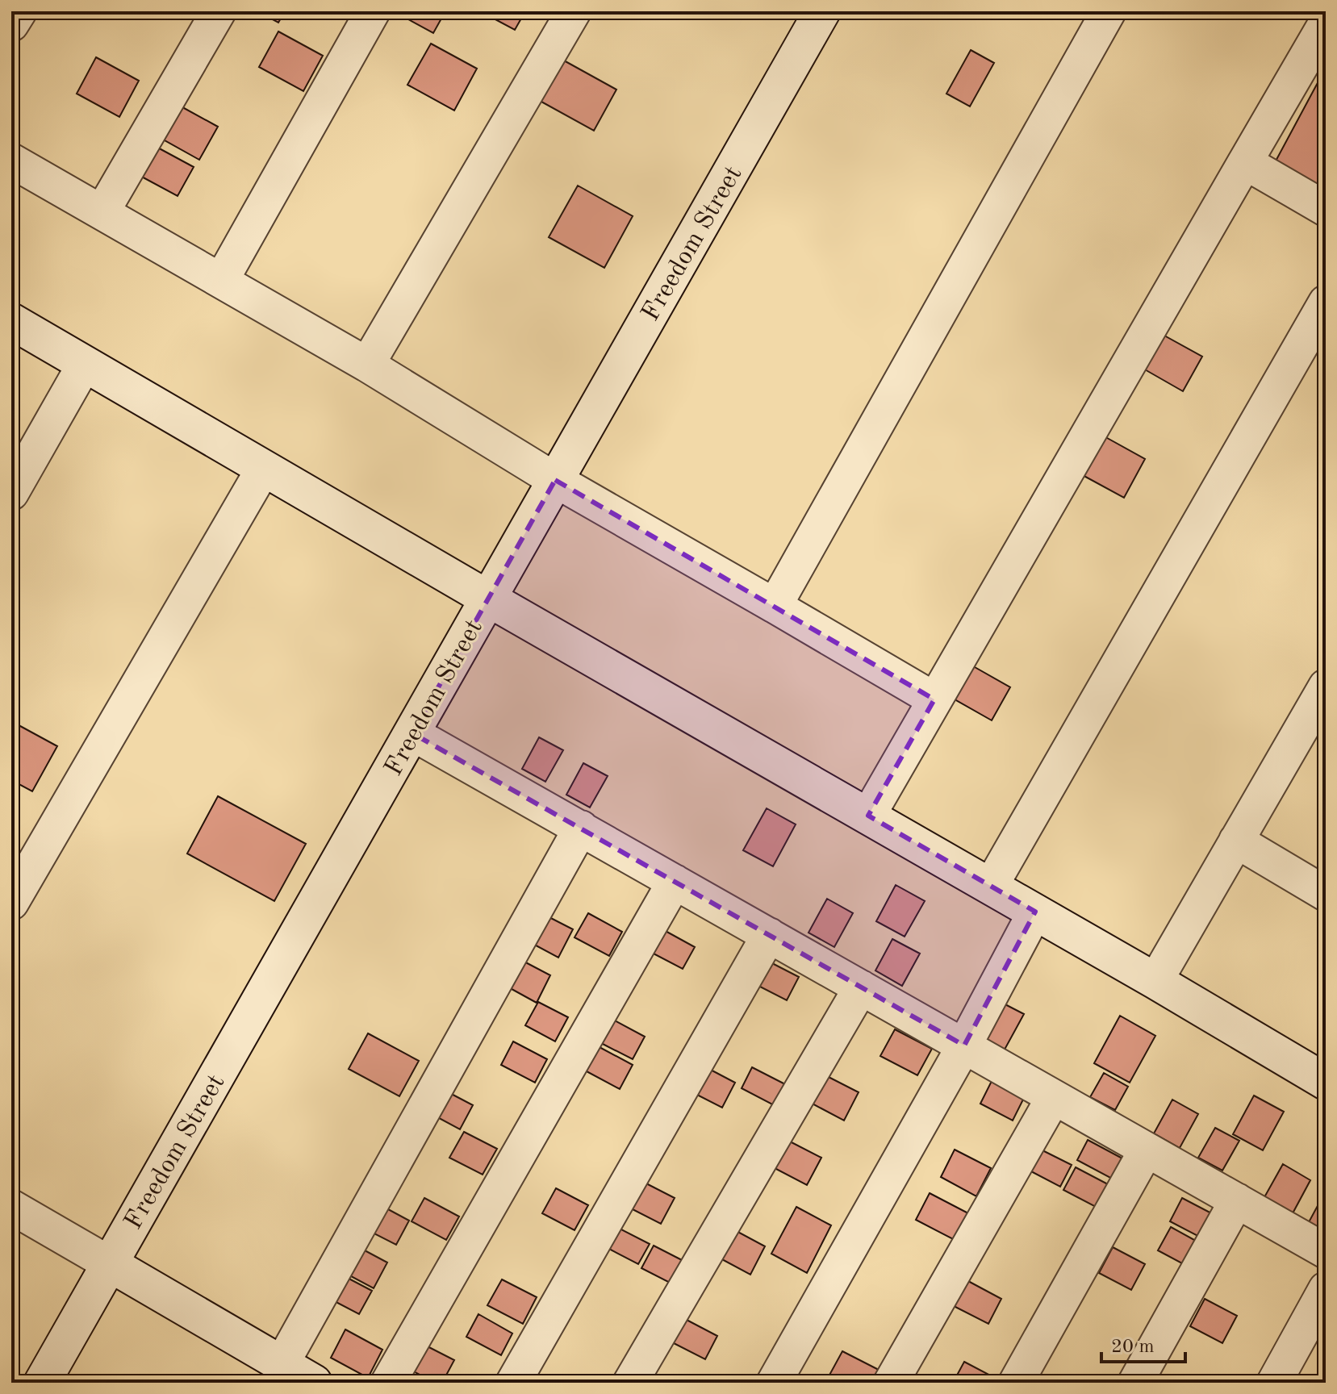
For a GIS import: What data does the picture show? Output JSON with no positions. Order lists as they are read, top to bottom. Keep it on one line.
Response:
{"streets":{"street":["Freedom Street"]},"scale_bar":"20 m"}
